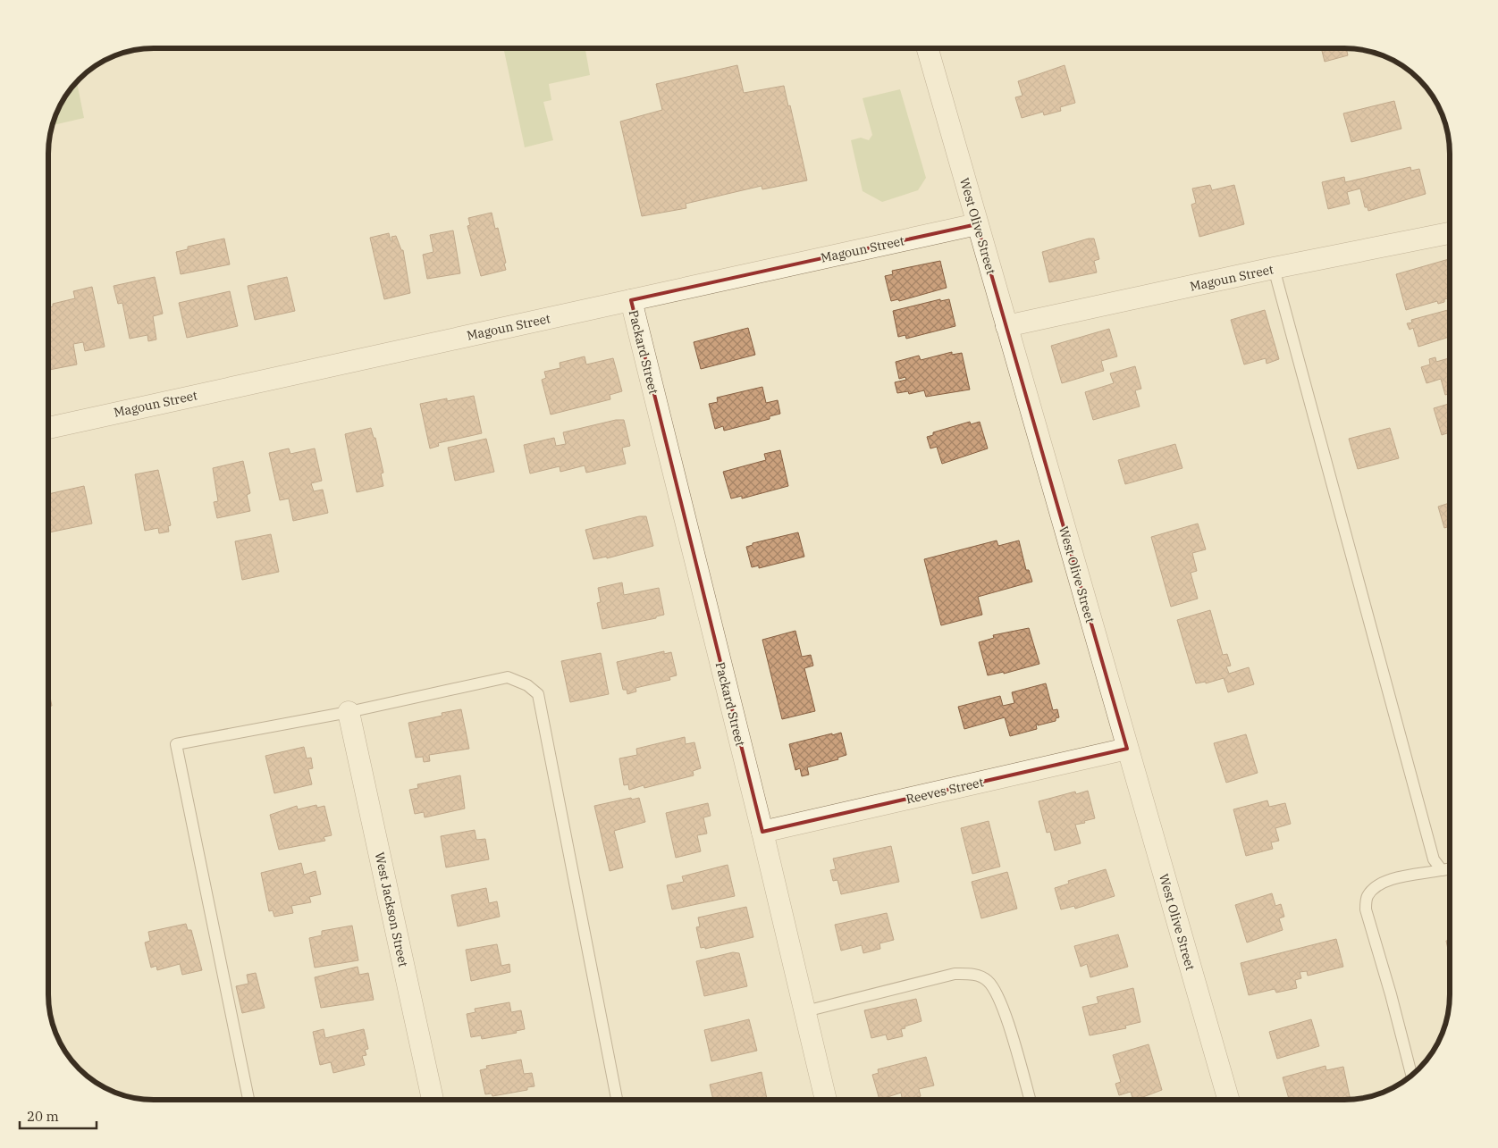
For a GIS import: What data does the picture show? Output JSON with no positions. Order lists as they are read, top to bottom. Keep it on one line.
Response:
{"streets":{"street":["West Olive Street","Magoun Street","Packard Street","Reeves Street","West Jackson Street"]},"crossings":[["West Olive Street","Magoun Street"],["West Olive Street","Reeves Street"],["Magoun Street","Packard Street"],["Packard Street","Reeves Street"]],"scale_bar":"20 m"}
